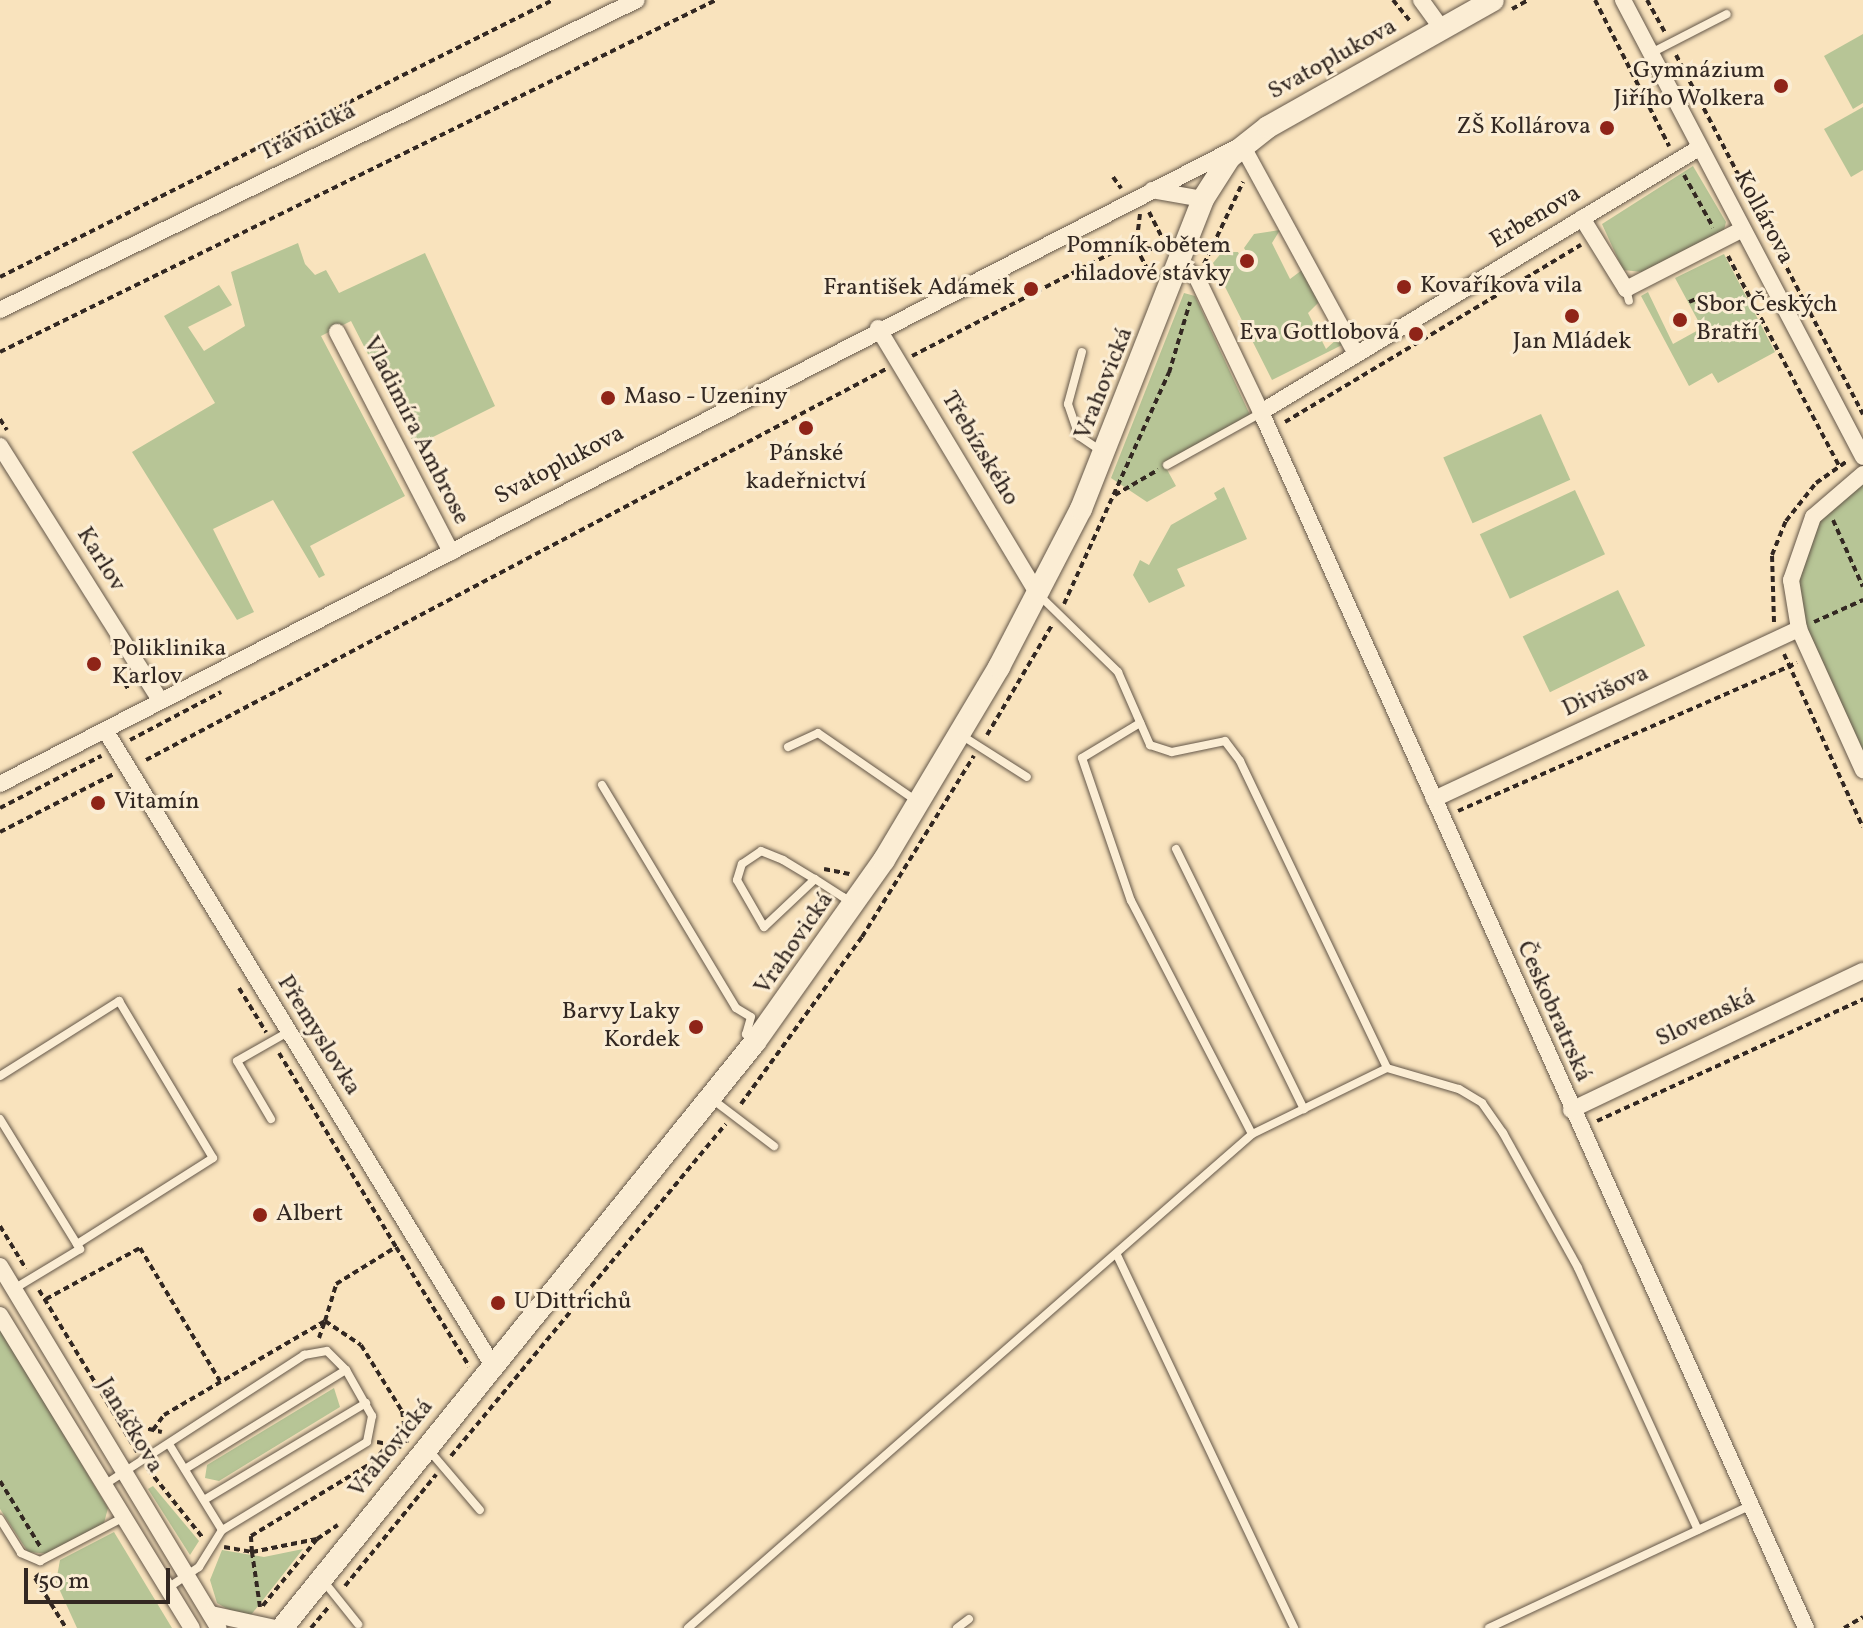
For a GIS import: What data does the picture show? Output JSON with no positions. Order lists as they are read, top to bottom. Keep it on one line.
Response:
{"streets":{"street":["Svatoplukova","Trávnická","Erbenova","Kollárova","Vrahovická","Vladimíra Ambrose","Třebízského","Karlov","Divišova","Českobratrská","Slovenská","Přemyslovka","Janáčkova"]},"crossings":[["Svatoplukova","Vrahovická"],["Svatoplukova","Vladimíra Ambrose"],["Svatoplukova","Třebízského"],["Svatoplukova","Karlov"],["Svatoplukova","Přemyslovka"],["Erbenova","Kollárova"],["Erbenova","Českobratrská"],["Vrahovická","Třebízského"],["Vrahovická","Českobratrská"],["Vrahovická","Přemyslovka"],["Divišova","Českobratrská"],["Českobratrská","Slovenská"]],"places":["Gymnázium Jiřího Wolkera","ZŠ Kollárova","Pomník obětem hladové stávky","Kovaříkova vila","František Adámek","Jan Mládek","Sbor Českých Bratří","Eva Gottlobová","Maso - Uzeniny","Pánské kadeřnictví","Poliklinika Karlov","Vitamín","Barvy Laky Kordek","Albert","U Dittrichů"],"scale_bar":"50 m"}
